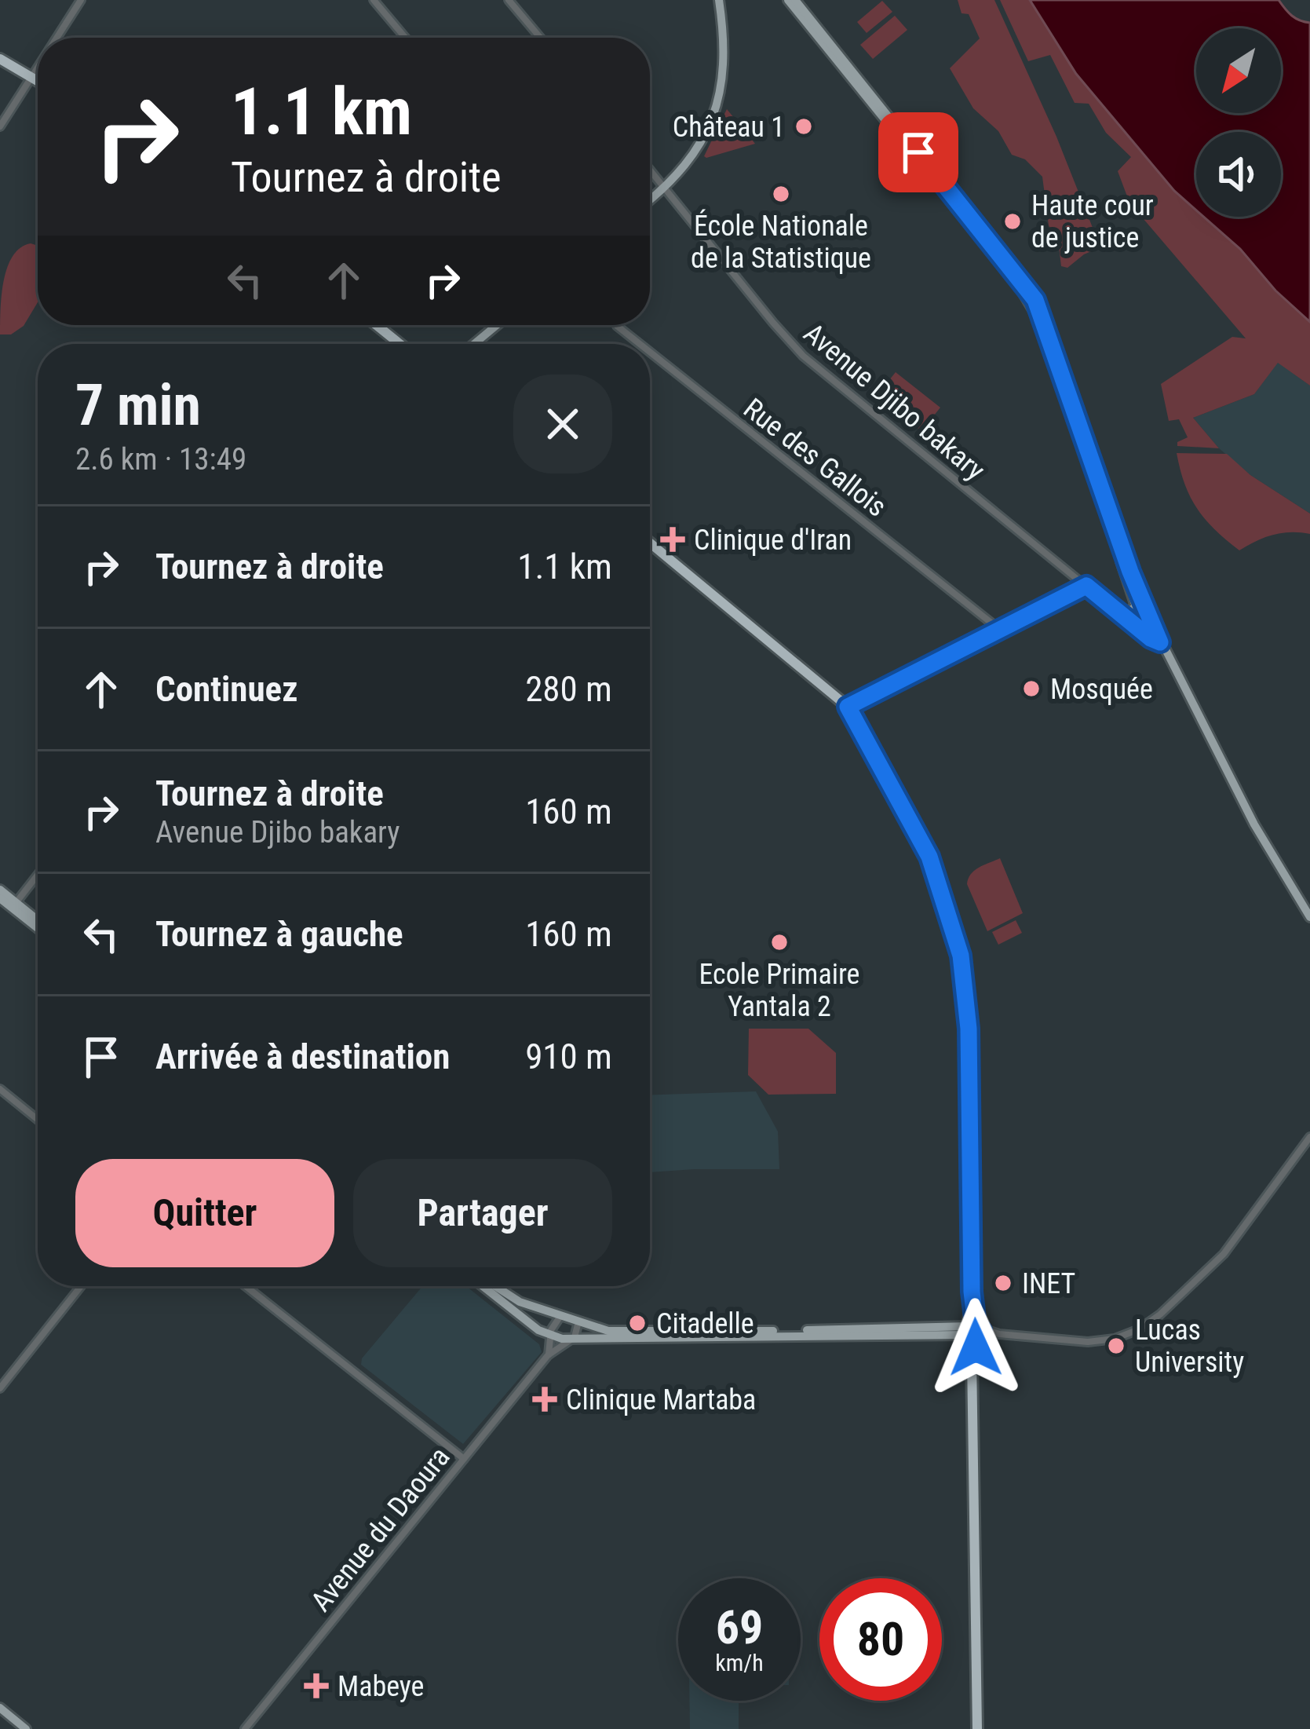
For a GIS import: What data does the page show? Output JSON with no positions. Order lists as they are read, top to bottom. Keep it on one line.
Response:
{"streets":{"street":["Avenue Djibo bakary","Rue des Gallois","Avenue du Daoura"]},"places":{"other":["Château 1","École Nationale de la Statistique","Haute cour de justice","Mosquée","Ecole Primaire Yantala 2","INET","Citadelle","Lucas University"],"health":["Clinique d'Iran","Clinique Martaba","Mabeye"]},"north":"bottom left","page":{"turn":["1.1 km","Tournez à droite"],"heading":["7 min","2.6 km · 13:49"],"list":[{"name":"Tournez à droite","value":"1.1 km"},{"name":"Continuez","value":"280 m"},{"name":"Tournez à droite","note":"Avenue Djibo bakary","value":"160 m"},{"name":"Tournez à gauche","value":"160 m"},{"name":"Arrivée à destination","value":"910 m"}],"buttons":["Quitter","Partager"],"speed":"69 km/h","limit":"80"}}
